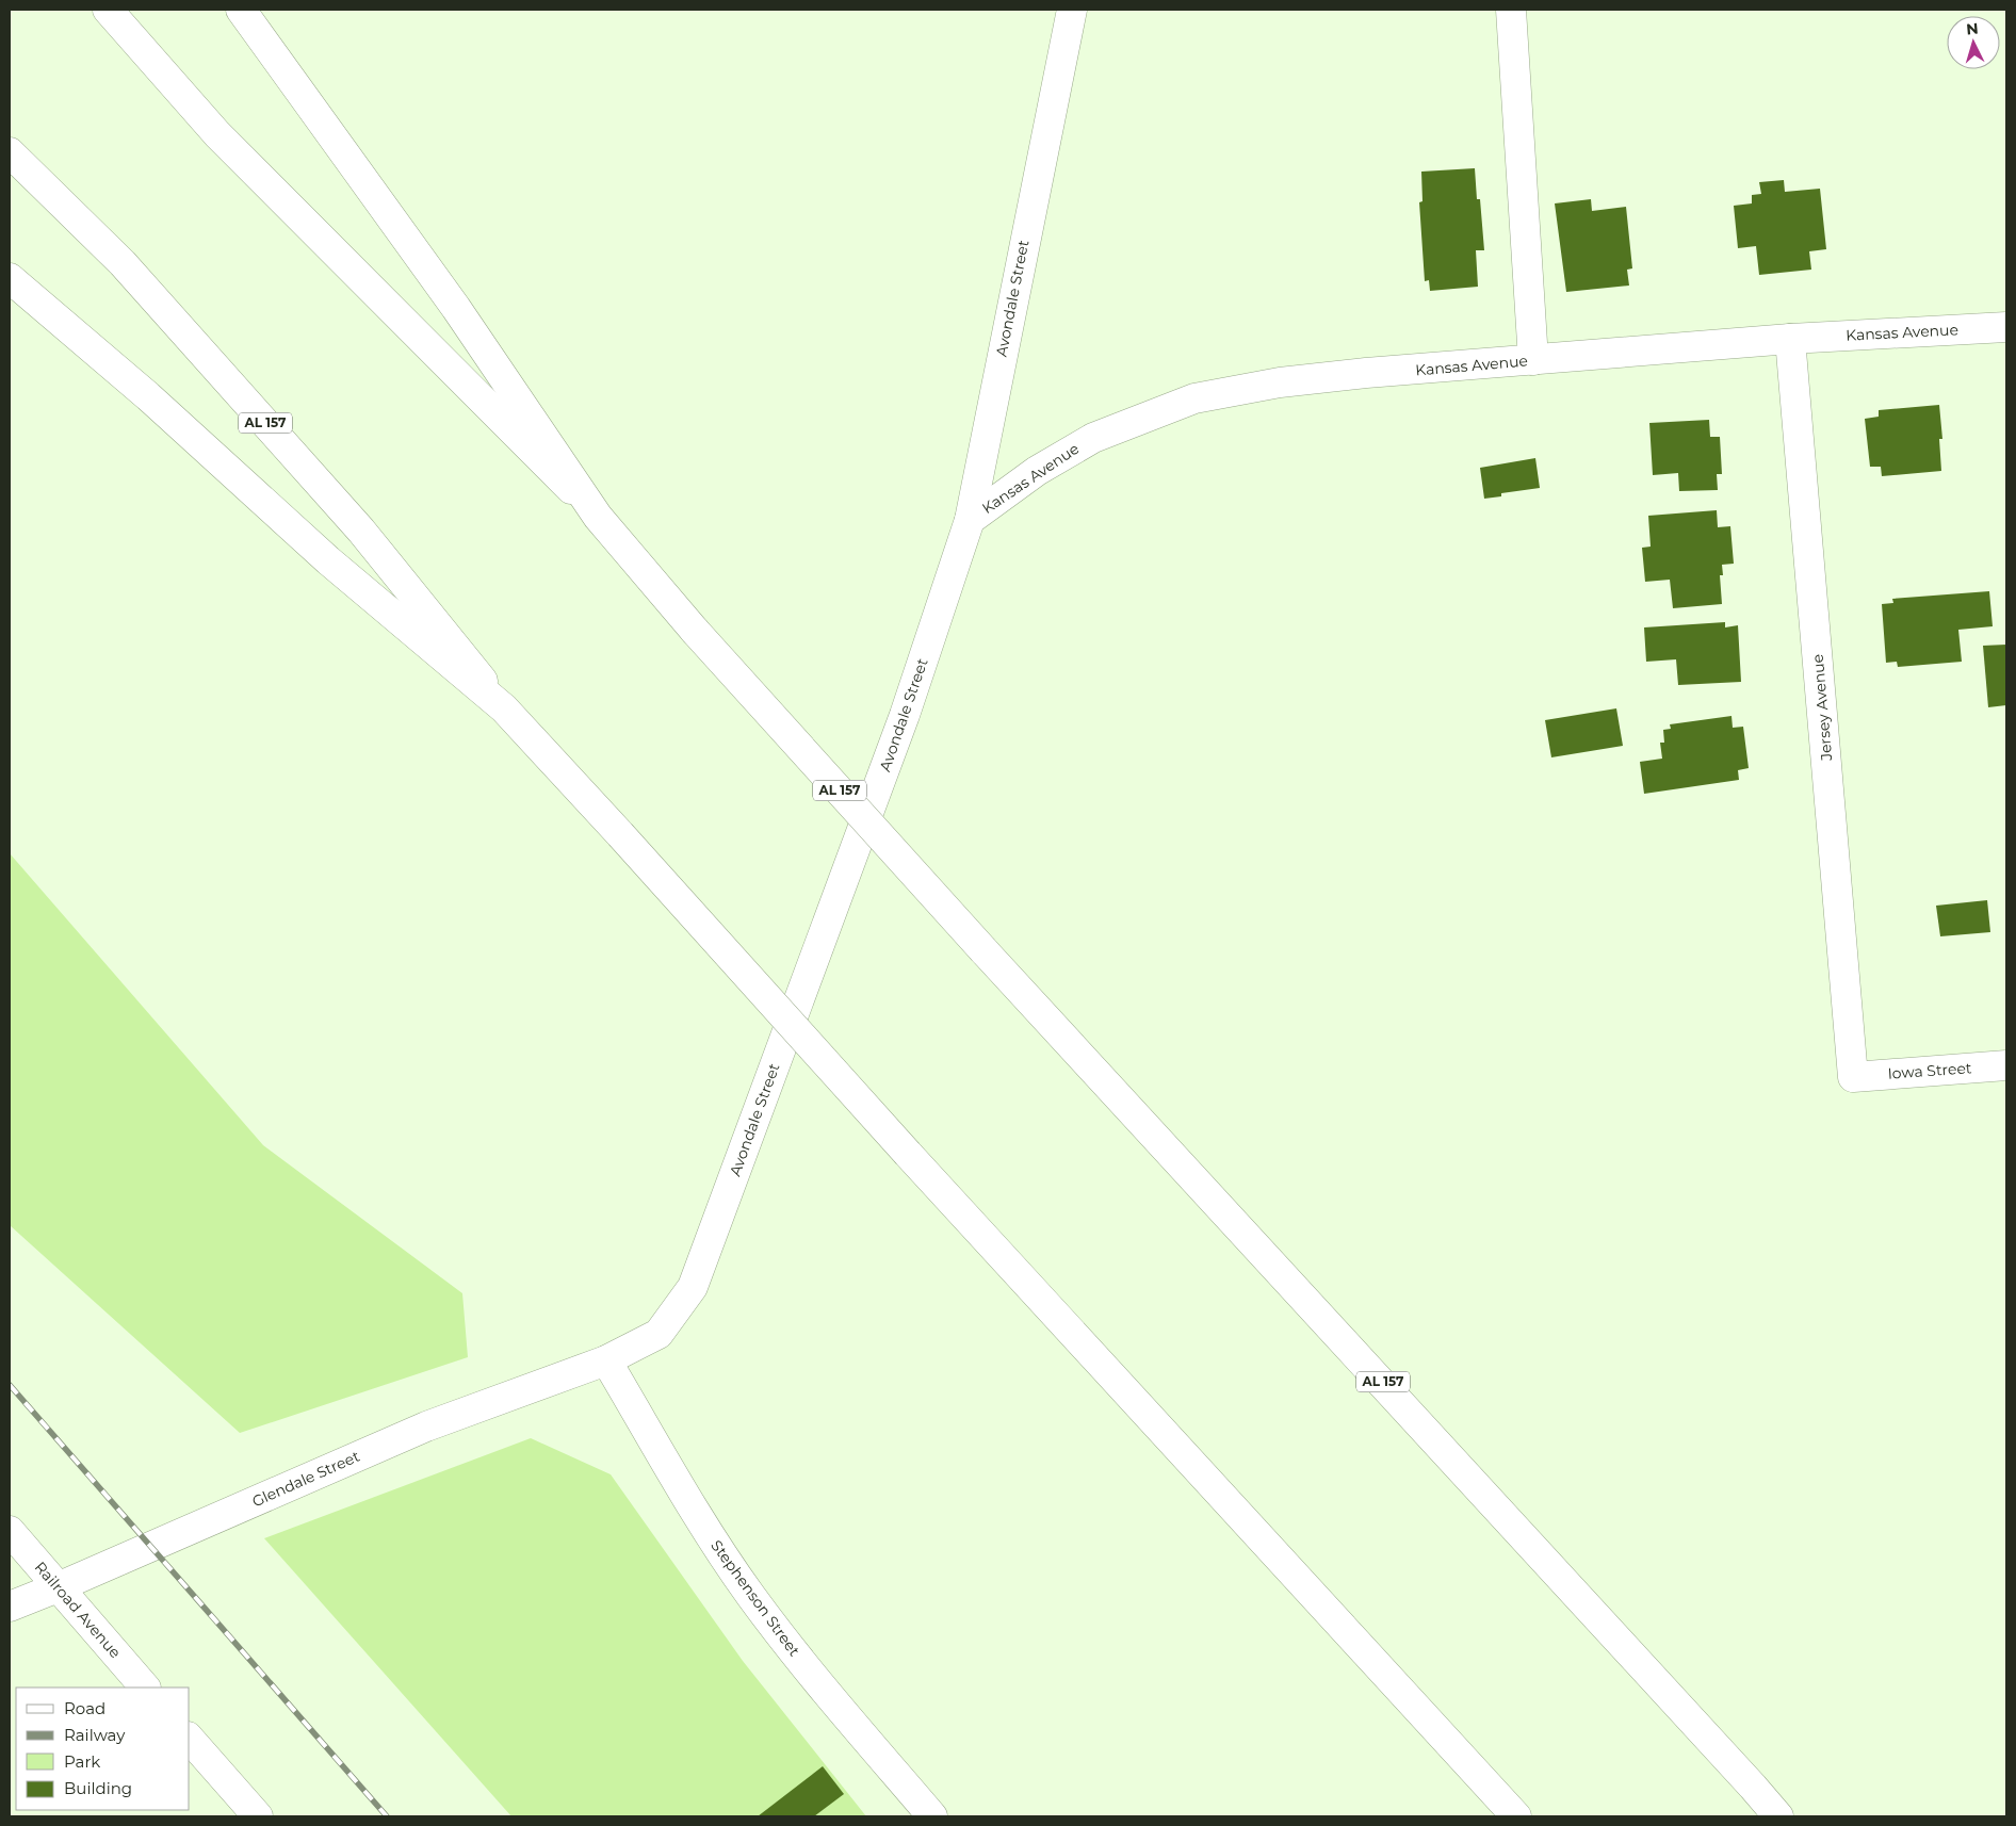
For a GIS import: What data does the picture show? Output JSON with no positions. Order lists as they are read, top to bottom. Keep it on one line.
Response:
{"streets":{"main road":["Avondale Street","Kansas Avenue","AL 157","Jersey Avenue","Iowa Street","Glendale Street","Stephenson Street","Railroad Avenue"]},"crossings":[["Avondale Street","Kansas Avenue"],["Avondale Street","Glendale Street"],["Avondale Street","Stephenson Street"],["Kansas Avenue","Jersey Avenue"],["Jersey Avenue","Iowa Street"],["Glendale Street","Stephenson Street"],["Glendale Street","Railroad Avenue"]],"legend":["Road","Railway","Park","Building"],"north":"top"}
